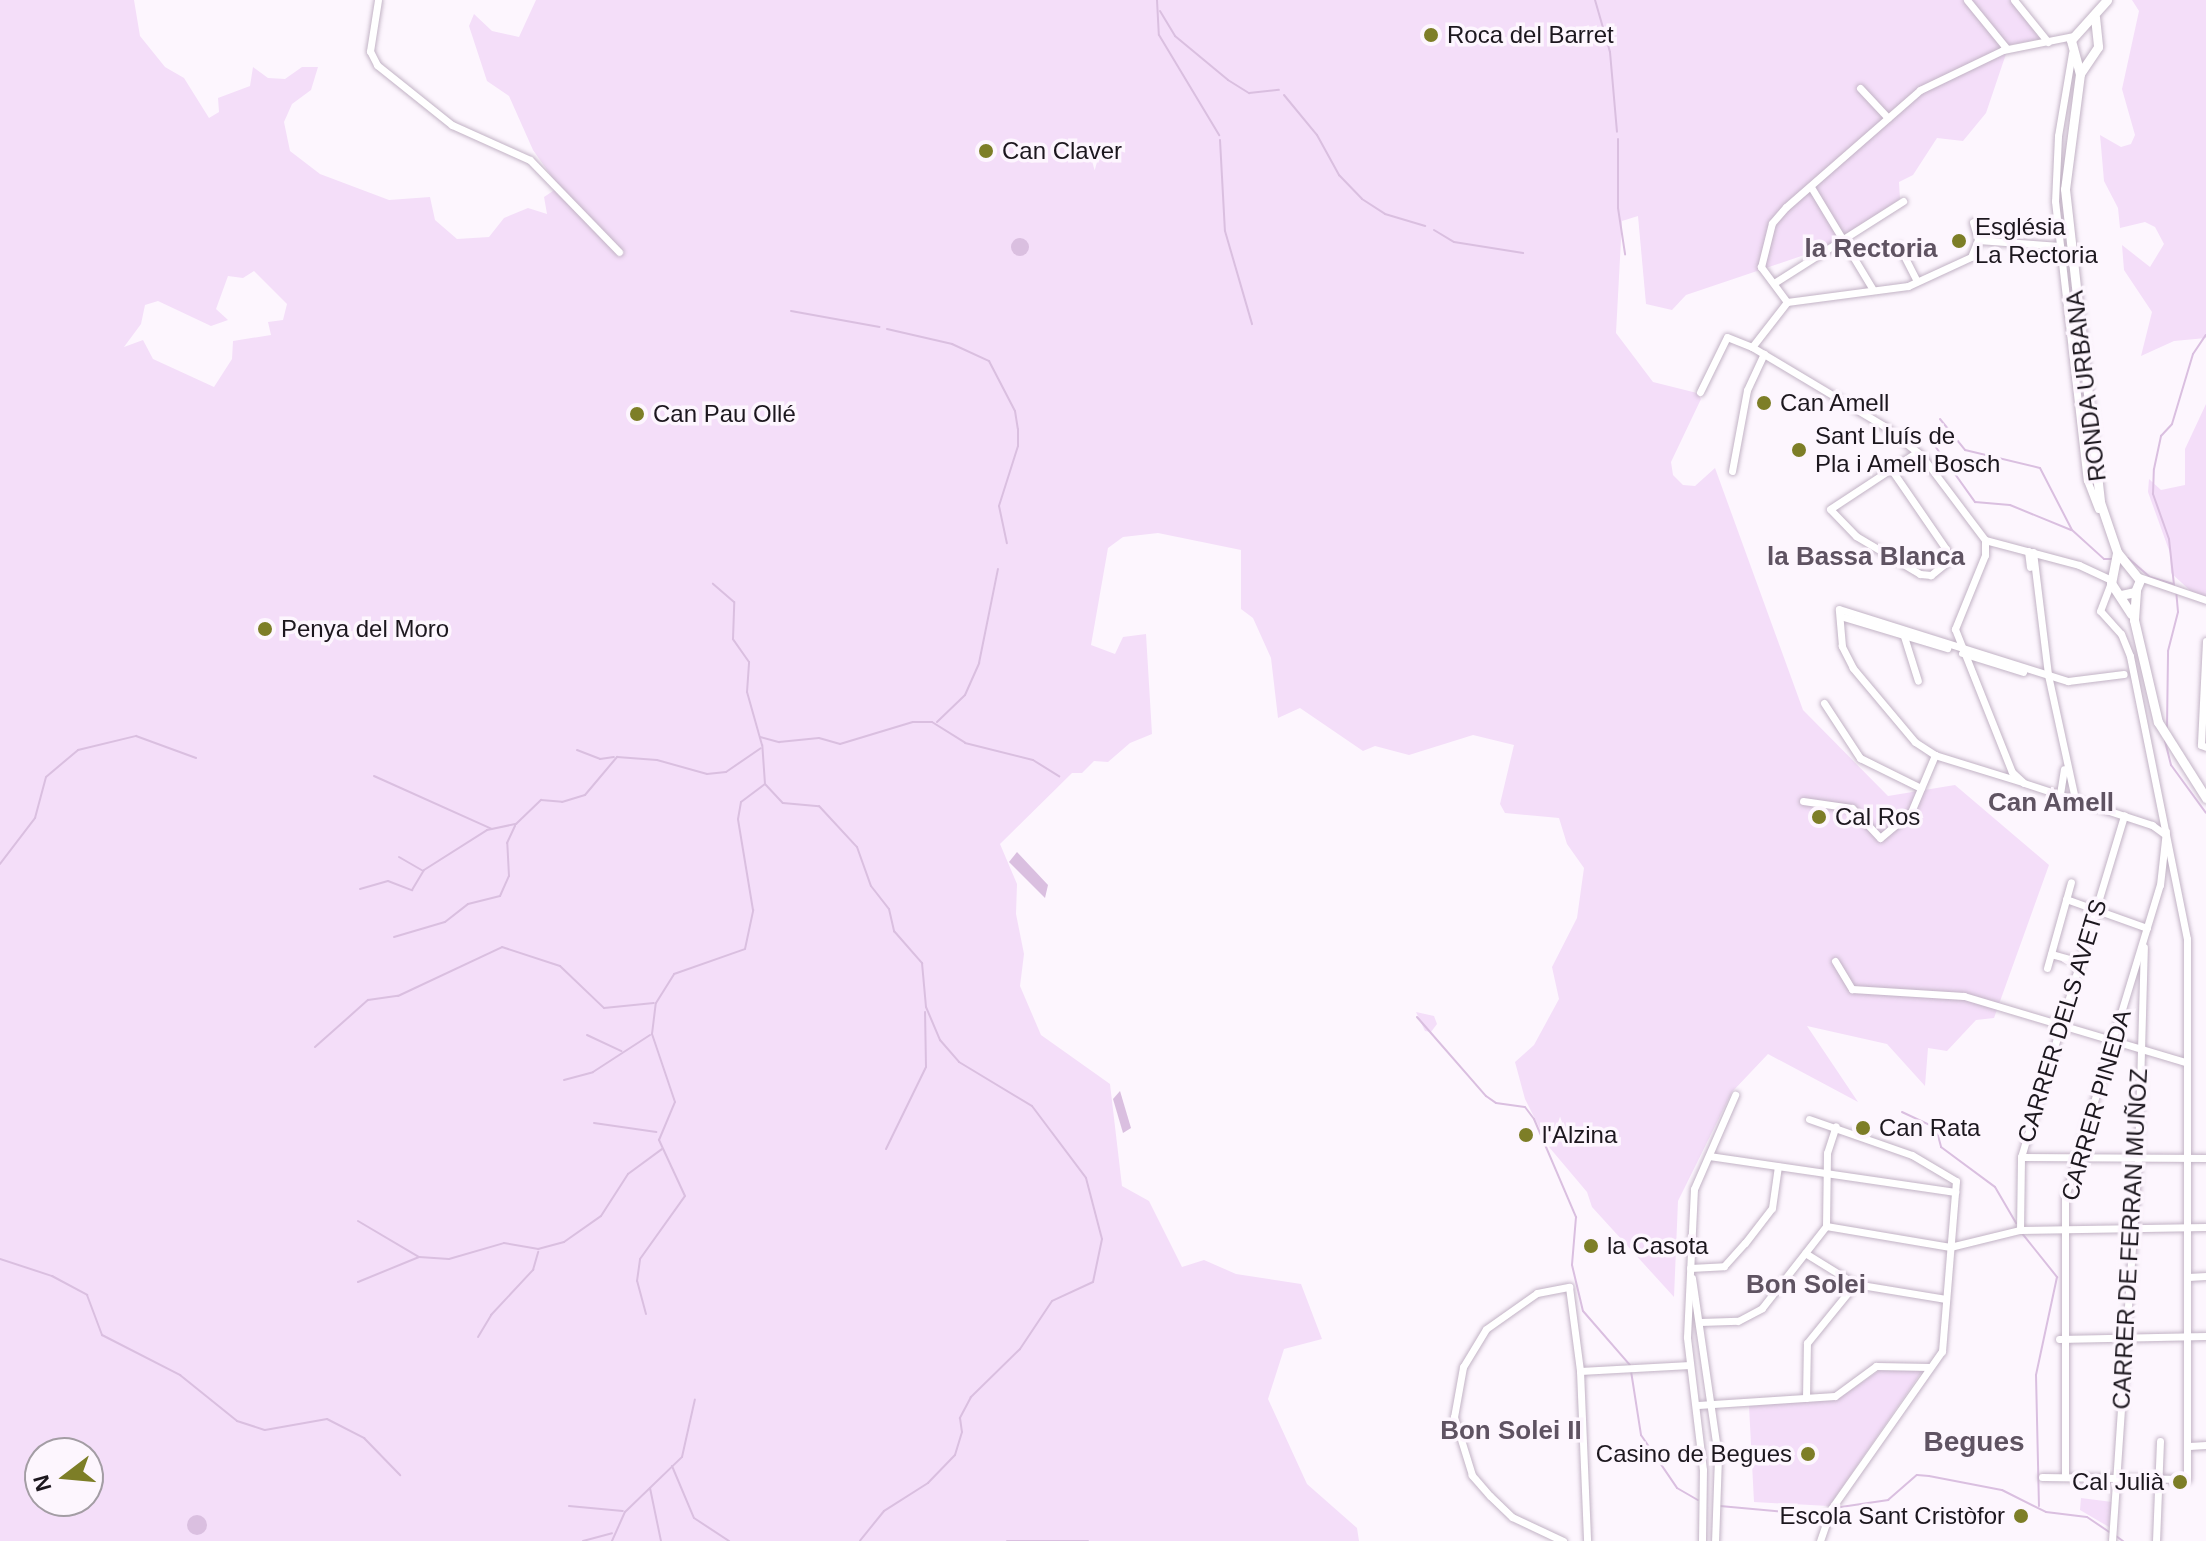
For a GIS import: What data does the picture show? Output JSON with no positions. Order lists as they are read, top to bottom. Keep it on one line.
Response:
{"streets":{"main road":["RONDA URBANA"],"street":["CARRER DELS AVETS","CARRER PINEDA","CARRER DE FERRAN MUÑOZ"]},"crossings":[["CARRER PINEDA","CARRER DE FERRAN MUÑOZ"]],"districts":["la Rectoria","la Bassa Blanca","Can Amell","Bon Solei","Bon Solei II","Begues"],"places":["Roca del Barret","Can Claver","Església La Rectoria","Can Amell","Can Pau Ollé","Sant Lluís de Pla i Amell Bosch","Penya del Moro","Cal Ros","Can Rata","l'Alzina","la Casota","Casino de Begues","Cal Julià","Escola Sant Cristòfor"],"north":"left"}
